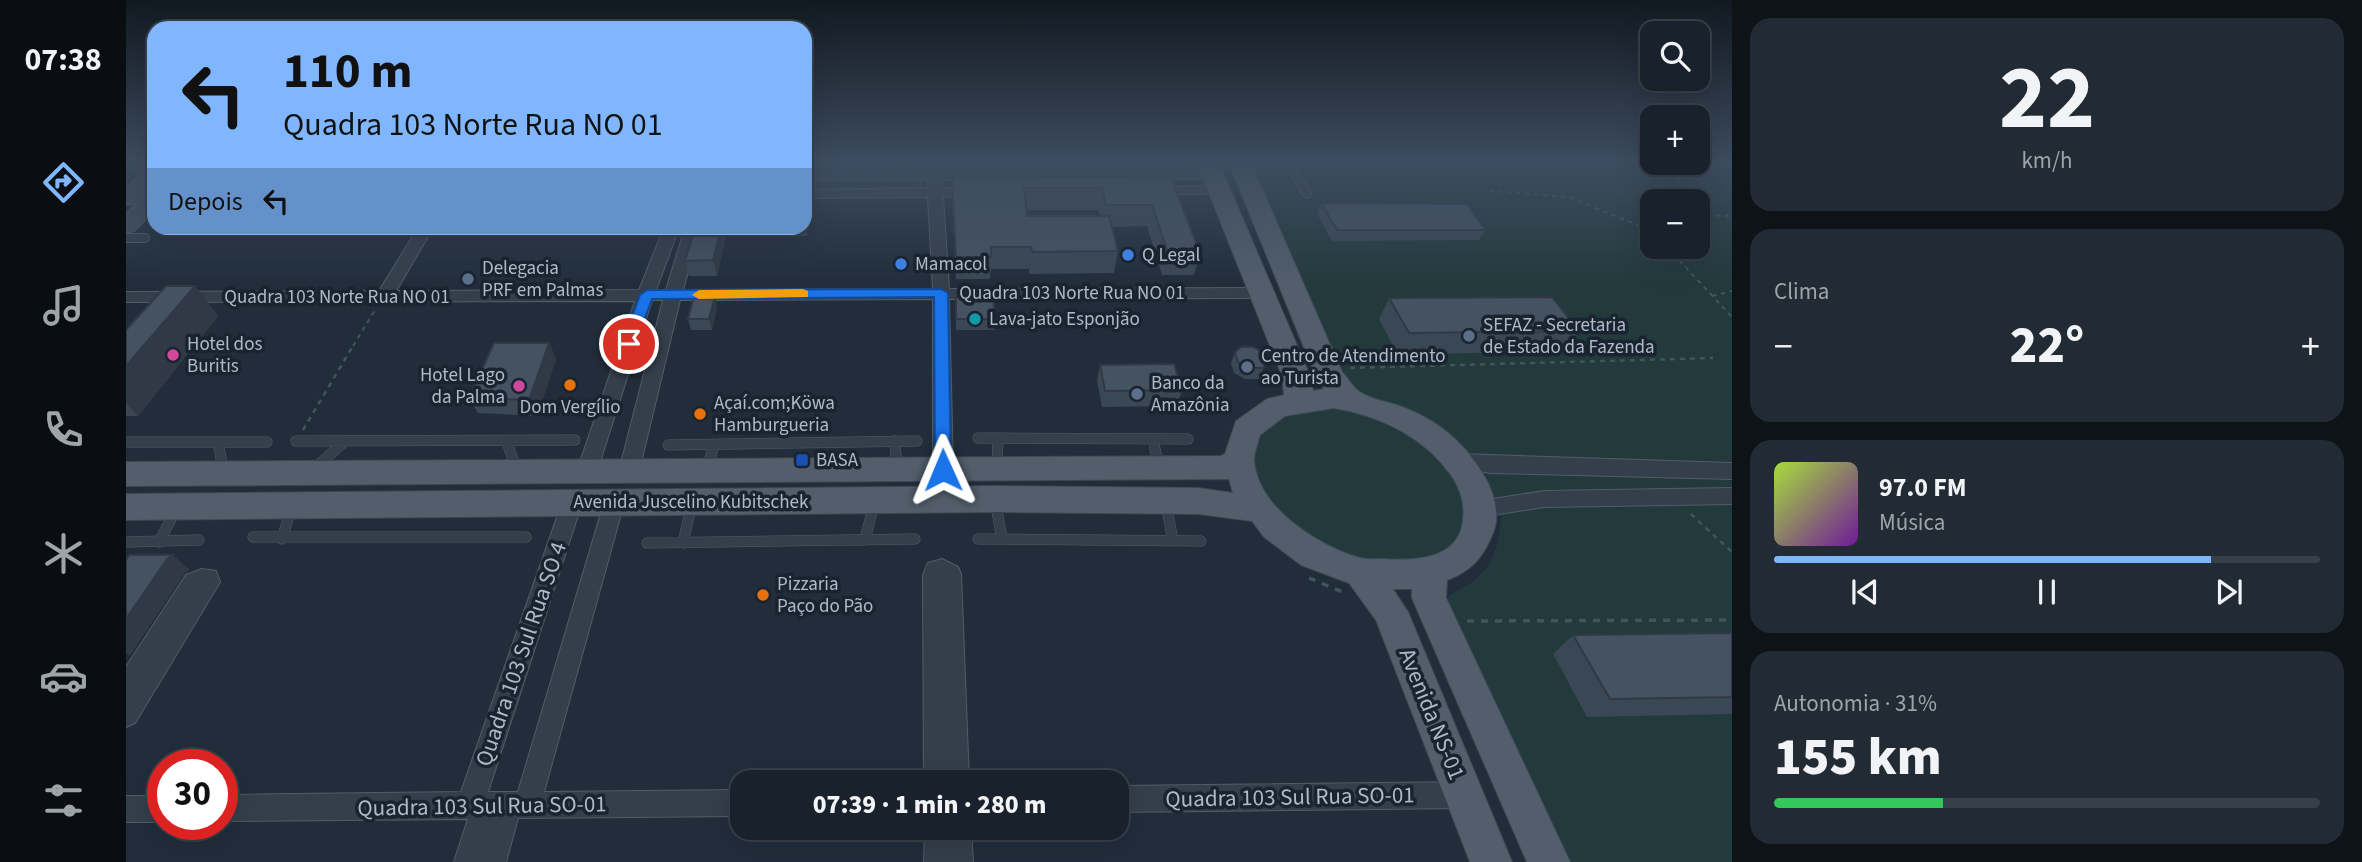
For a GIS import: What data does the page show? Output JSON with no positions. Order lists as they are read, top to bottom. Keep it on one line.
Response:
{"streets":{"main road":["Avenida Juscelino Kubitschek","Avenida NS-01"],"street":["Quadra 103 Norte Rua NO 01","Quadra 103 Sul Rua SO 4","Quadra 103 Sul Rua SO-01"]},"crossings":[["Avenida Juscelino Kubitschek","Quadra 103 Sul Rua SO 4"],["Avenida Juscelino Kubitschek","Avenida NS-01"],["Quadra 103 Sul Rua SO 4","Quadra 103 Sul Rua SO-01"],["Avenida NS-01","Quadra 103 Sul Rua SO-01"]],"places":{"other":["Q Legal","Mamacol","Delegacia PRF em Palmas","Lava-jato Esponjão","SEFAZ - Secretaria de Estado da Fazenda","Hotel dos Buritis","Centro de Atendimento ao Turista","Dom Vergílio","Hotel Lago da Palma","Banco da Amazônia","Açaí.com;Köwa Hamburgueria","Pizzaria Paço do Pão"],"transit":["BASA"]},"page":{"tabs":"07:38","tile":[["22","km/h"],"Clima",["Autonomia · 31%","155 km"]],"map_buttons":["+","−"],"turn":["110 m","Quadra 103 Norte Rua NO 01"],"then":"Depois","heat":["−","22°","+"],"song":["97.0 FM","Música"],"limit":"30","trip":"07:39 · 1 min · 280 m"}}
